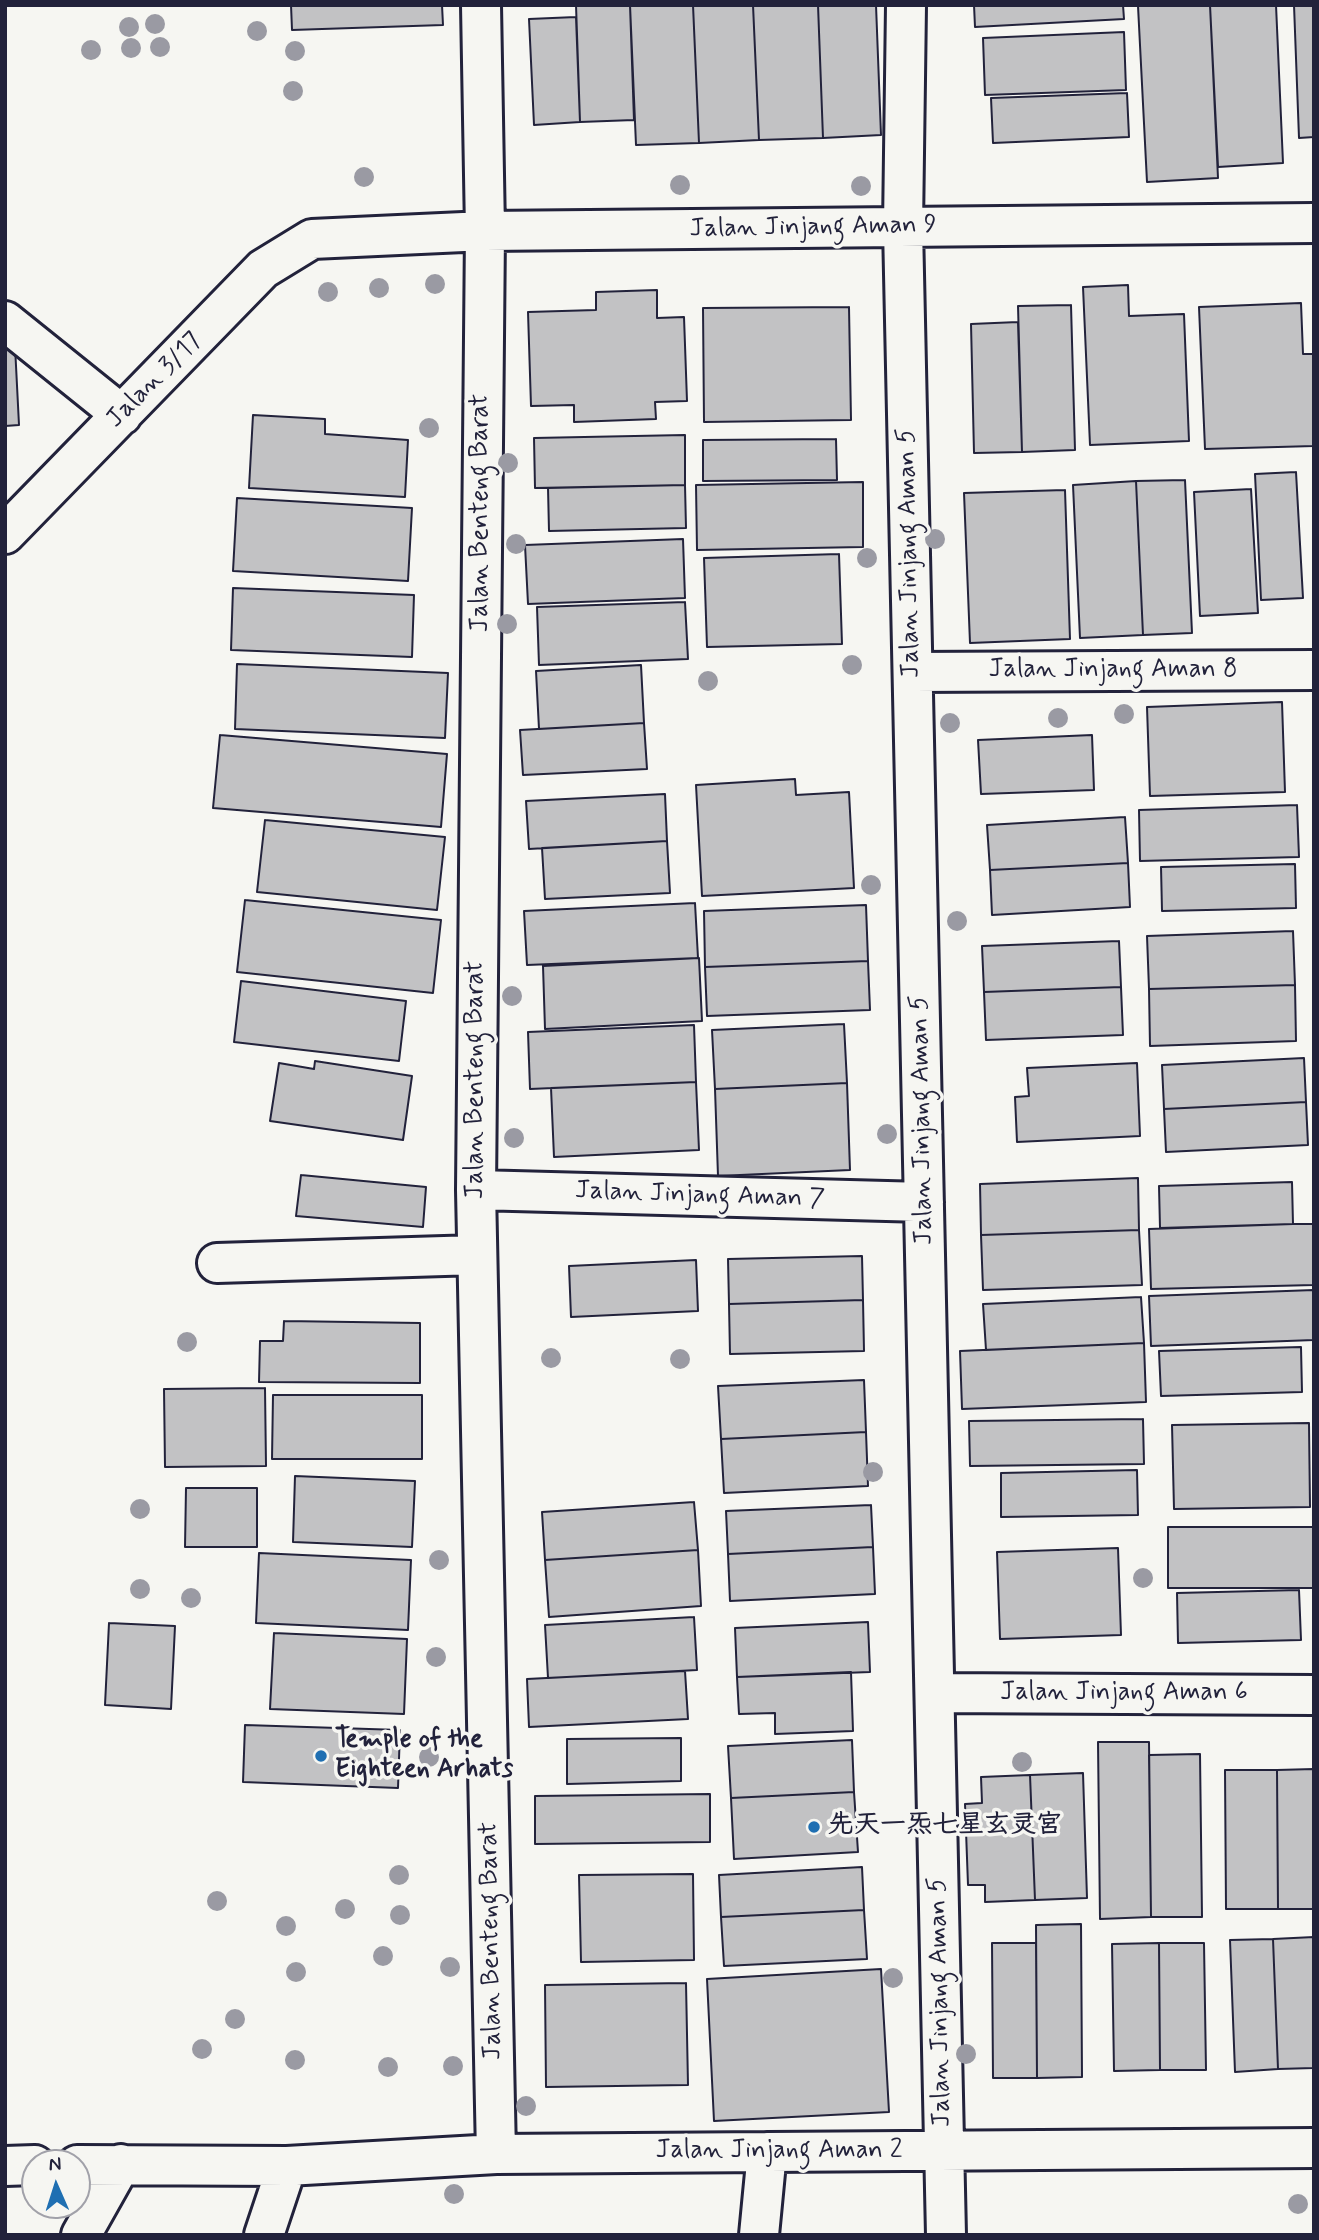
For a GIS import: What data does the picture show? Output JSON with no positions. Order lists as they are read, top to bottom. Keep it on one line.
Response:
{"streets":{"street":["Jalan Jinjang Aman 9","Jalan 3/17","Jalan Benteng Barat","Jalan Jinjang Aman 5","Jalan Jinjang Aman 8","Jalan Jinjang Aman 7","Jalan Jinjang Aman 6","Jalan Jinjang Aman 2"]},"crossings":[["Jalan Jinjang Aman 9","Jalan 3/17"],["Jalan Jinjang Aman 9","Jalan Benteng Barat"],["Jalan Jinjang Aman 9","Jalan Jinjang Aman 5"],["Jalan Benteng Barat","Jalan Jinjang Aman 7"],["Jalan Benteng Barat","Jalan Jinjang Aman 2"],["Jalan Jinjang Aman 5","Jalan Jinjang Aman 8"],["Jalan Jinjang Aman 5","Jalan Jinjang Aman 7"],["Jalan Jinjang Aman 5","Jalan Jinjang Aman 6"],["Jalan Jinjang Aman 5","Jalan Jinjang Aman 2"]],"places":["Temple of the Eighteen Arhats","先天一炁七星玄灵宫"],"north":"top"}
